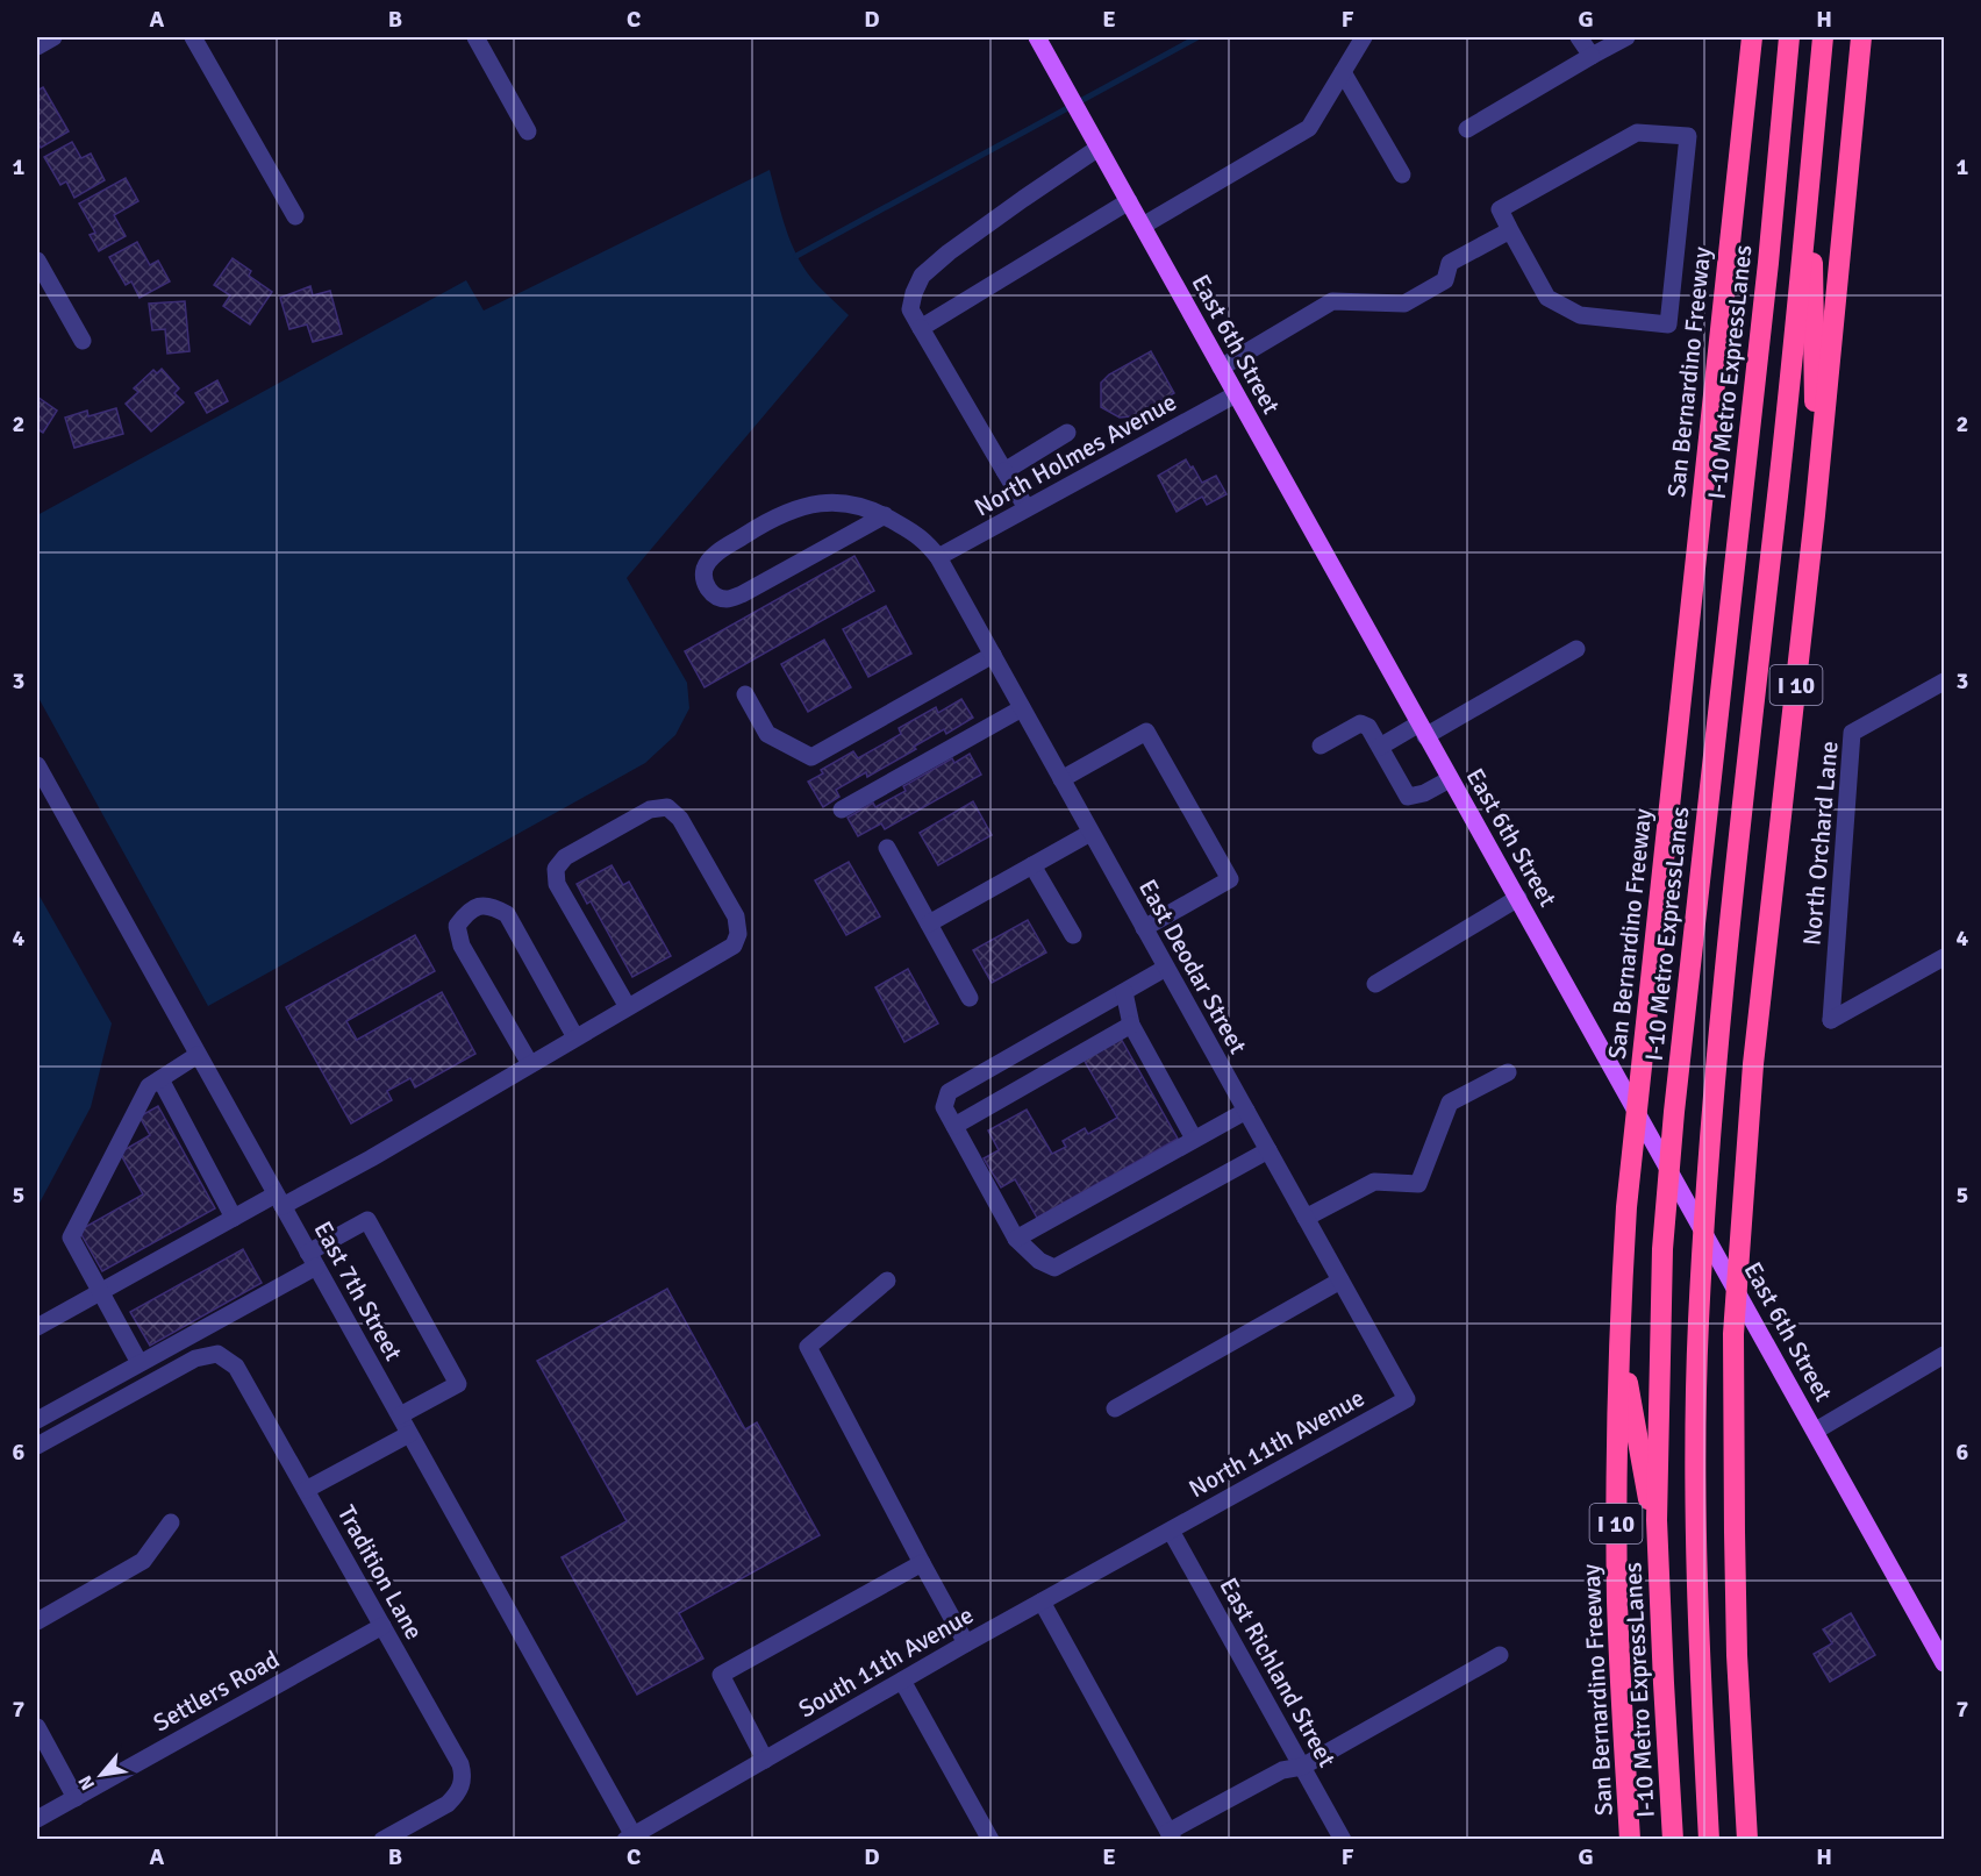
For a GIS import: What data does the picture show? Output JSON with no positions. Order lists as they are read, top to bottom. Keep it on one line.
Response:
{"streets":{"highway":["San Bernardino Freeway","I-10 Metro ExpressLanes","I 10"],"main road":["East 6th Street"],"street":["North Holmes Avenue","North Orchard Lane","East Deodar Street","East 7th Street","North 11th Avenue","Tradition Lane","South 11th Avenue","East Richland Street","Settlers Road"]},"crossings":[["East 6th Street","North Holmes Avenue"],["North Holmes Avenue","East Deodar Street"],["East Deodar Street","North 11th Avenue"],["East 7th Street","Tradition Lane"],["East 7th Street","South 11th Avenue"],["North 11th Avenue","South 11th Avenue"],["North 11th Avenue","East Richland Street"],["Tradition Lane","Settlers Road"],["South 11th Avenue","East Richland Street"]],"north":"bottom left","grid":{"columns":["A","B","C","D","E","F","G","H"],"rows":["1","2","3","4","5","6","7"]}}
